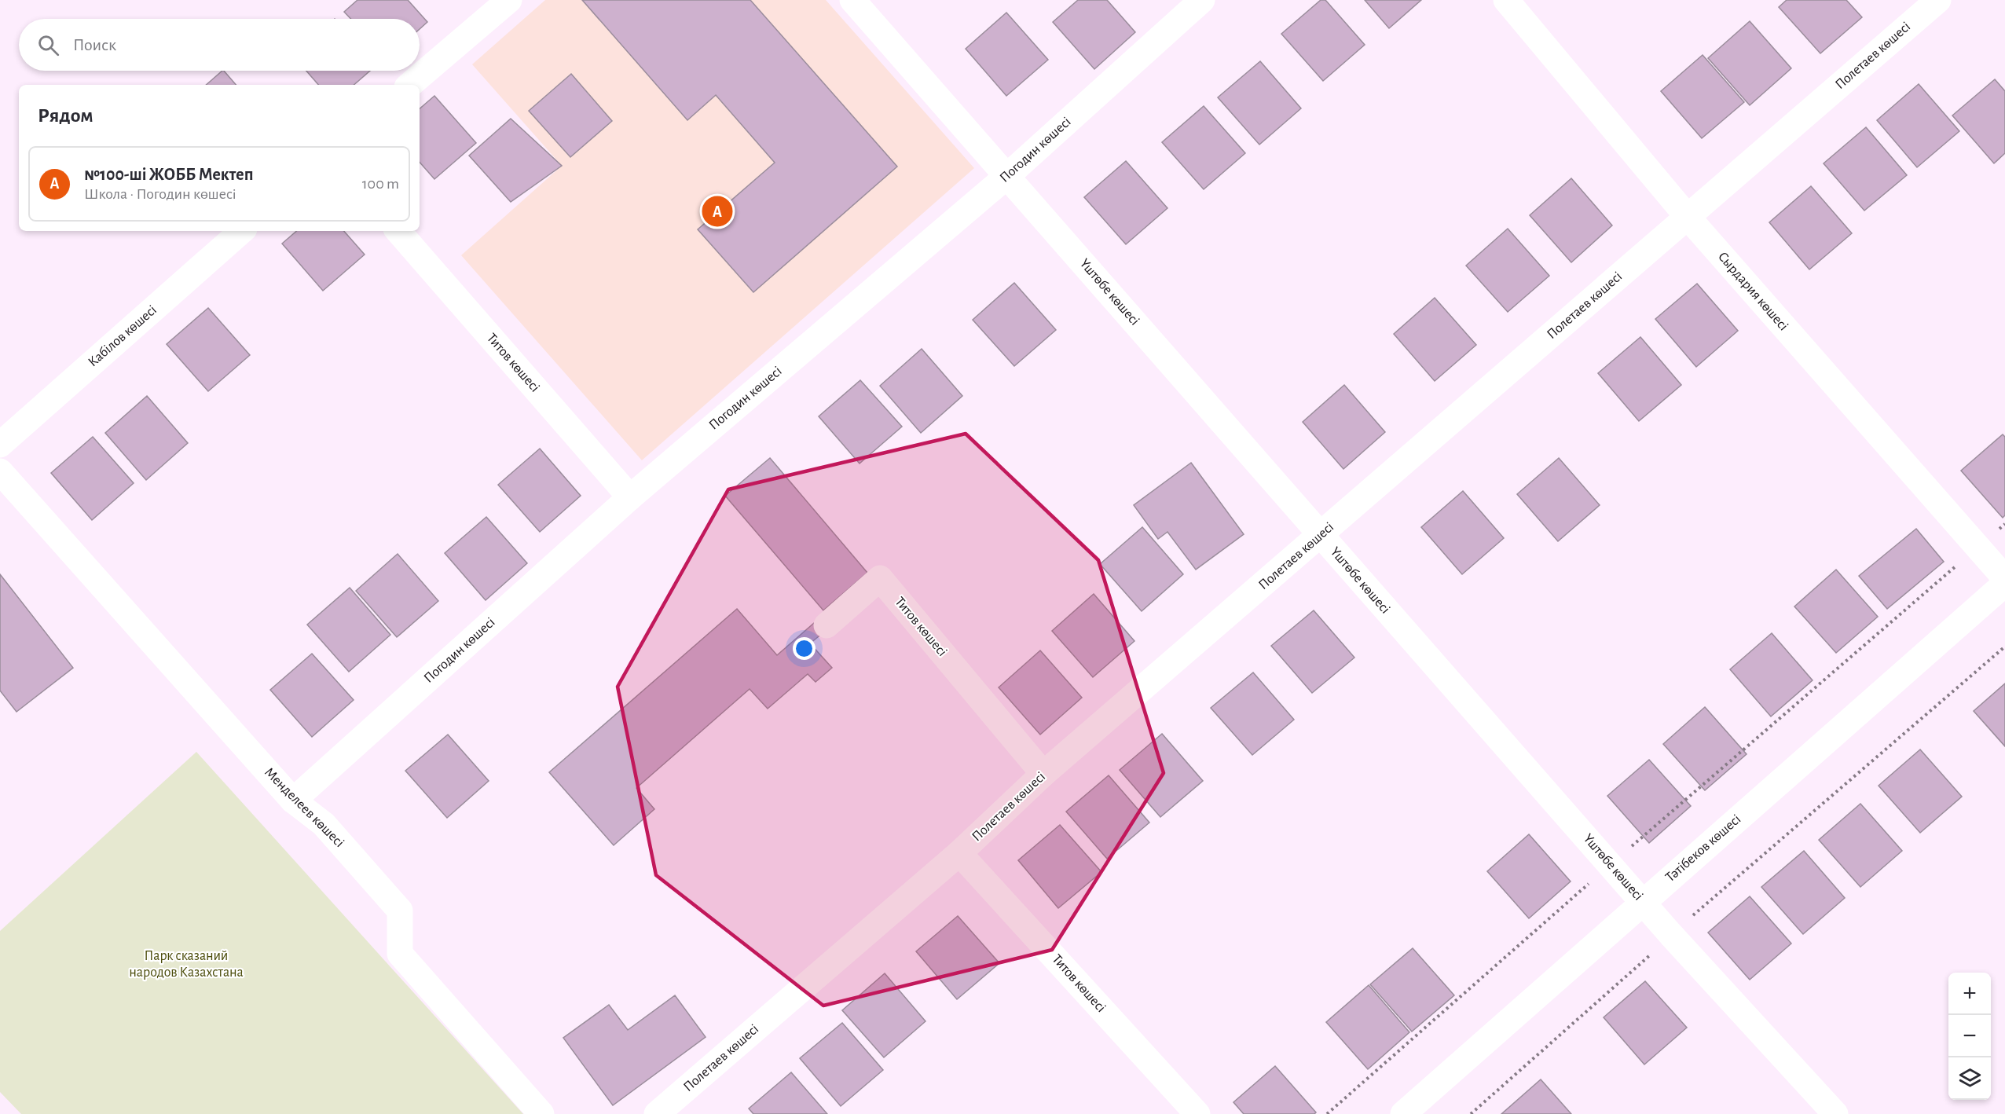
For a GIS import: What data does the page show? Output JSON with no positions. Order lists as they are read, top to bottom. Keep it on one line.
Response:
{"streets":{"street":["Полетаев көшесі","Погодин көшесі","Сырдария көшесі","Үштөбе көшесі","Кабілов көшесі","Титов көшесі","Менделеев көшесі","Тәтібеков көшесі"]},"crossings":[["Полетаев көшесі","Сырдария көшесі"],["Полетаев көшесі","Үштөбе көшесі"],["Полетаев көшесі","Титов көшесі"],["Погодин көшесі","Үштөбе көшесі"],["Погодин көшесі","Титов көшесі"],["Погодин көшесі","Менделеев көшесі"],["Үштөбе көшесі","Тәтібеков көшесі"]],"parks":["Парк сказаний народов Казахстана"],"page":{"search":"Поиск","heading":"Рядом","list":[{"mark":"A","name":"№100-ші ЖОББ Мектеп","note":"Школа · Погодин көшесі","value":"100 m"}],"pins":"A","map_buttons":["+","−"]}}
